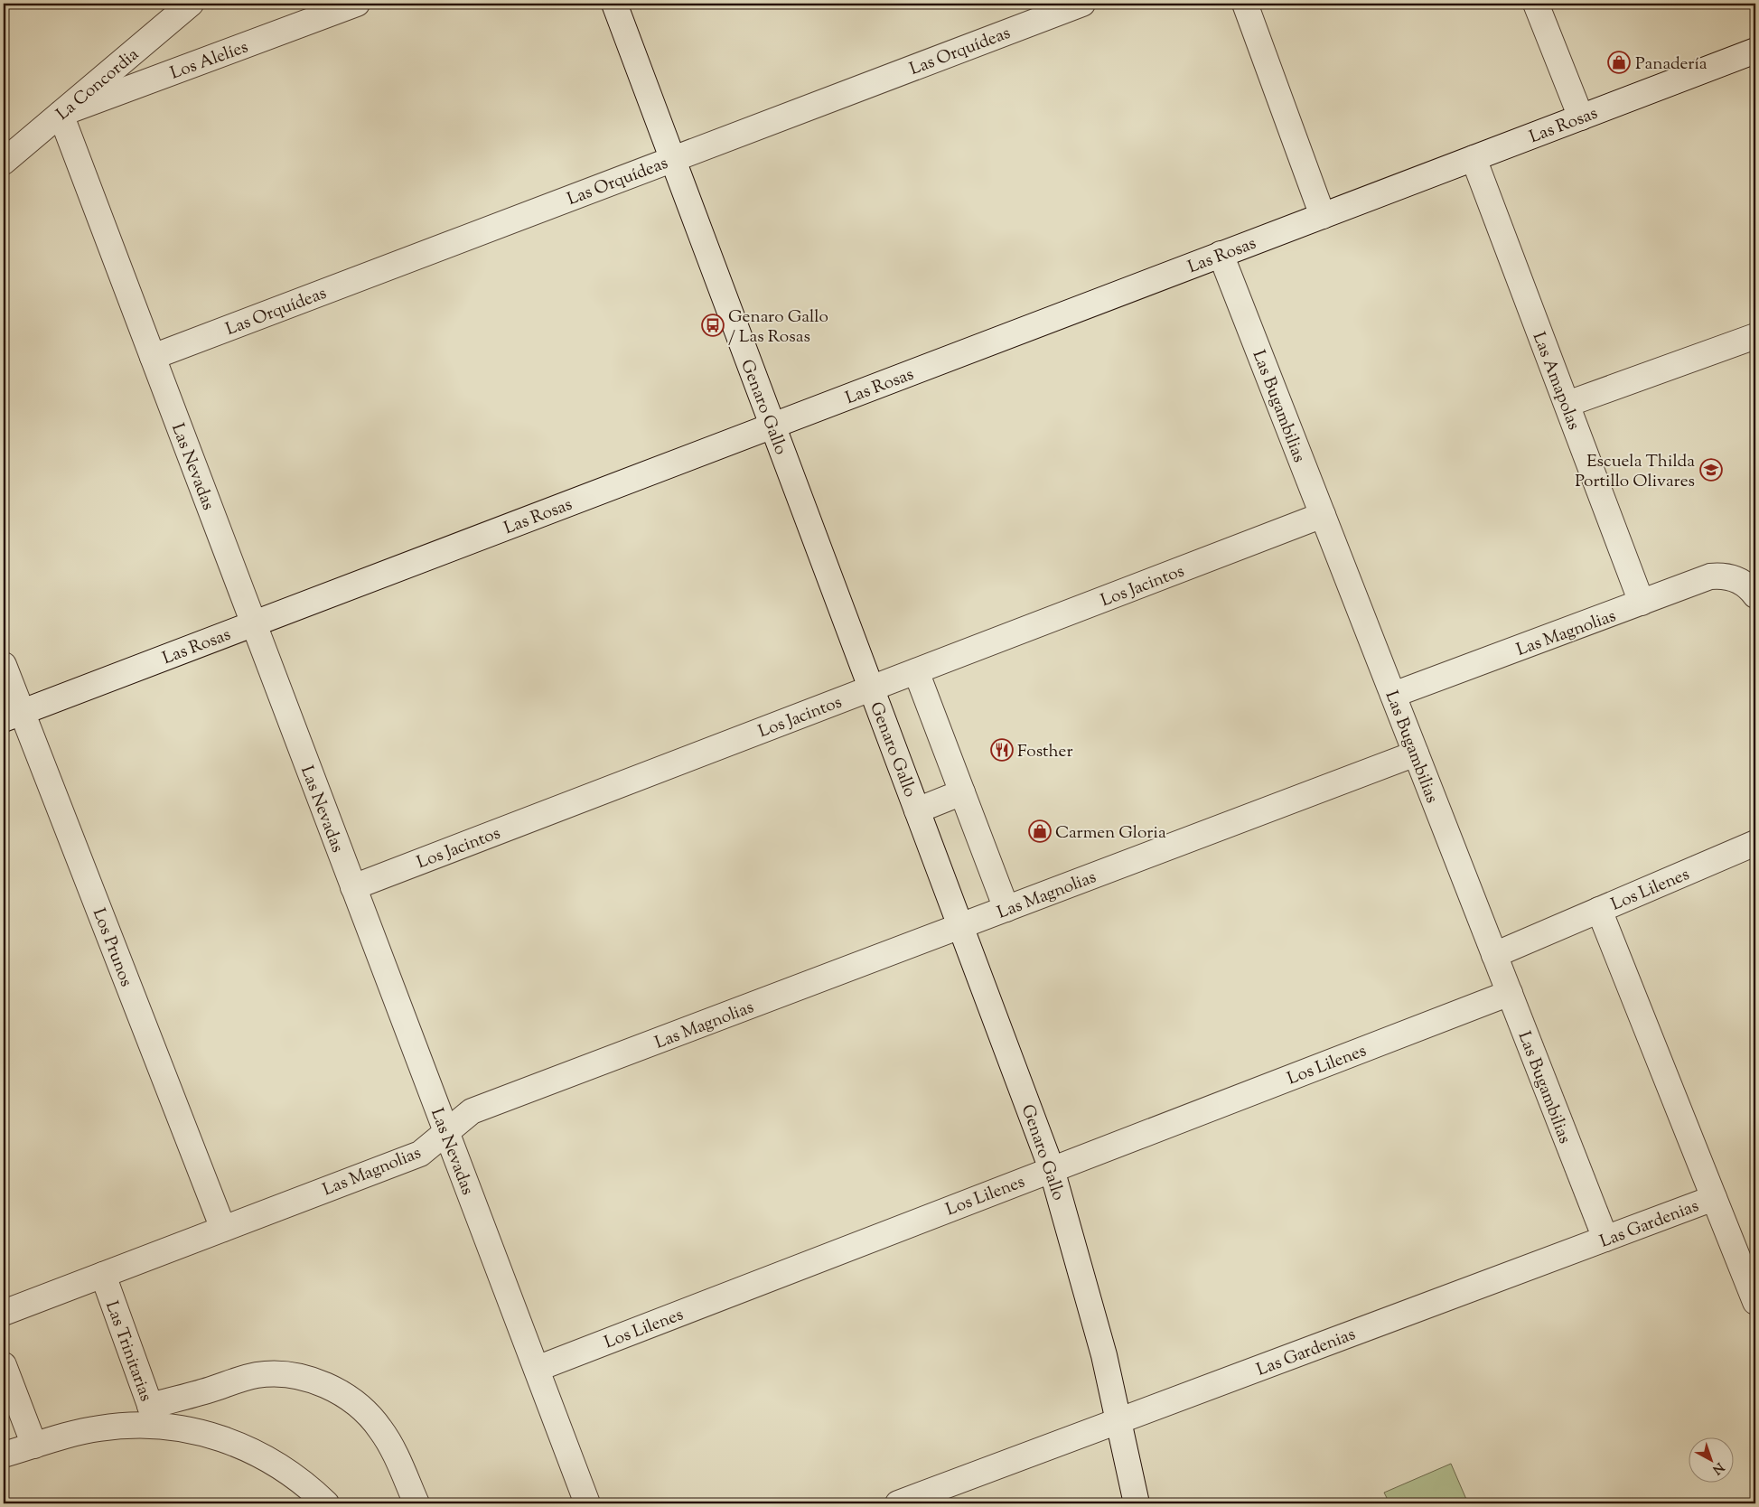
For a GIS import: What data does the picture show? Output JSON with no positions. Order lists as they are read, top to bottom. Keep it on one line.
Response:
{"streets":{"street":["Las Orquídeas","Los Alelíes","La Concordia","Las Rosas","Las Amapolas","Las Bugambilias","Genaro Gallo","Las Nevadas","Los Jacintos","Las Magnolias","Los Lilenes","Los Prunos","Las Gardenias","Las Trinitarias"]},"crossings":[["Las Orquídeas","Genaro Gallo"],["Las Orquídeas","Las Nevadas"],["Los Alelíes","La Concordia"],["Los Alelíes","Las Nevadas"],["La Concordia","Las Nevadas"],["Las Rosas","Las Amapolas"],["Las Rosas","Las Bugambilias"],["Las Rosas","Genaro Gallo"],["Las Rosas","Las Nevadas"],["Las Rosas","Los Prunos"],["Las Amapolas","Las Magnolias"],["Las Bugambilias","Los Jacintos"],["Las Bugambilias","Las Magnolias"],["Las Bugambilias","Los Lilenes"],["Las Bugambilias","Las Gardenias"],["Genaro Gallo","Los Jacintos"],["Genaro Gallo","Las Magnolias"],["Genaro Gallo","Los Lilenes"],["Genaro Gallo","Las Gardenias"],["Las Nevadas","Los Jacintos"],["Las Nevadas","Las Magnolias"],["Las Nevadas","Los Lilenes"],["Las Magnolias","Los Prunos"],["Las Magnolias","Las Trinitarias"]],"places":{"shop":["Panadería","Carmen Gloria"],"bus stop":["Genaro Gallo / Las Rosas"],"school or university":["Escuela Thilda Portillo Olivares"],"restaurant":["Fosther"]},"north":"bottom right"}
